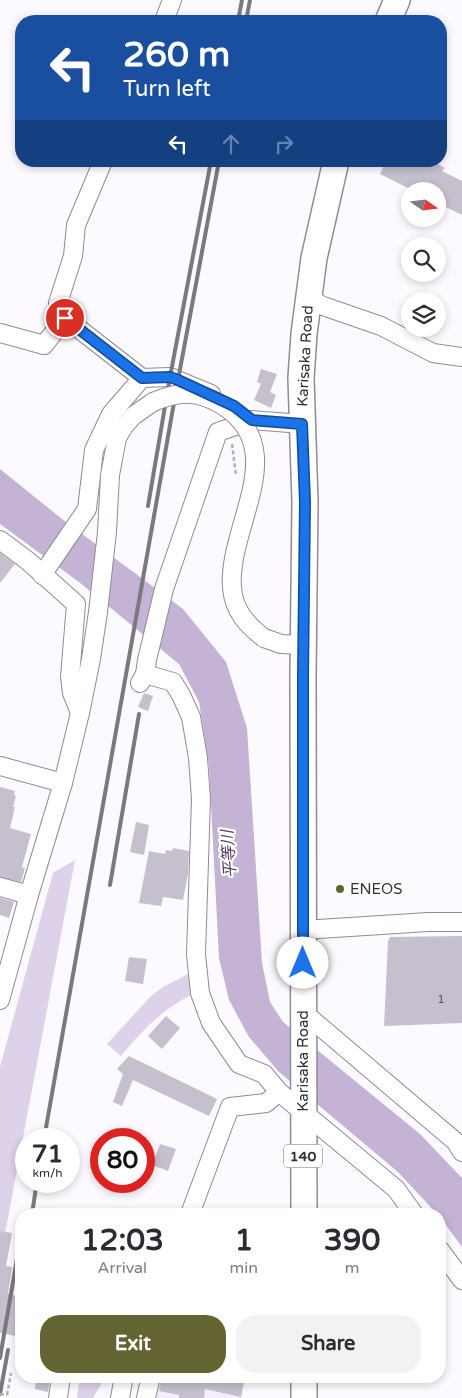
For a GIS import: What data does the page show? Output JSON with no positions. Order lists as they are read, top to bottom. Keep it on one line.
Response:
{"streets":{"highway":["Karisaka Road","140"]},"water":["平等川"],"places":["ENEOS"],"house_numbers":["1"],"north":"right","page":{"turn":["260 m","Turn left"],"speed":"71 km/h","limit":"80","eta":["12:03","Arrival","1","min","390","m"],"buttons":["Exit","Share"]}}
